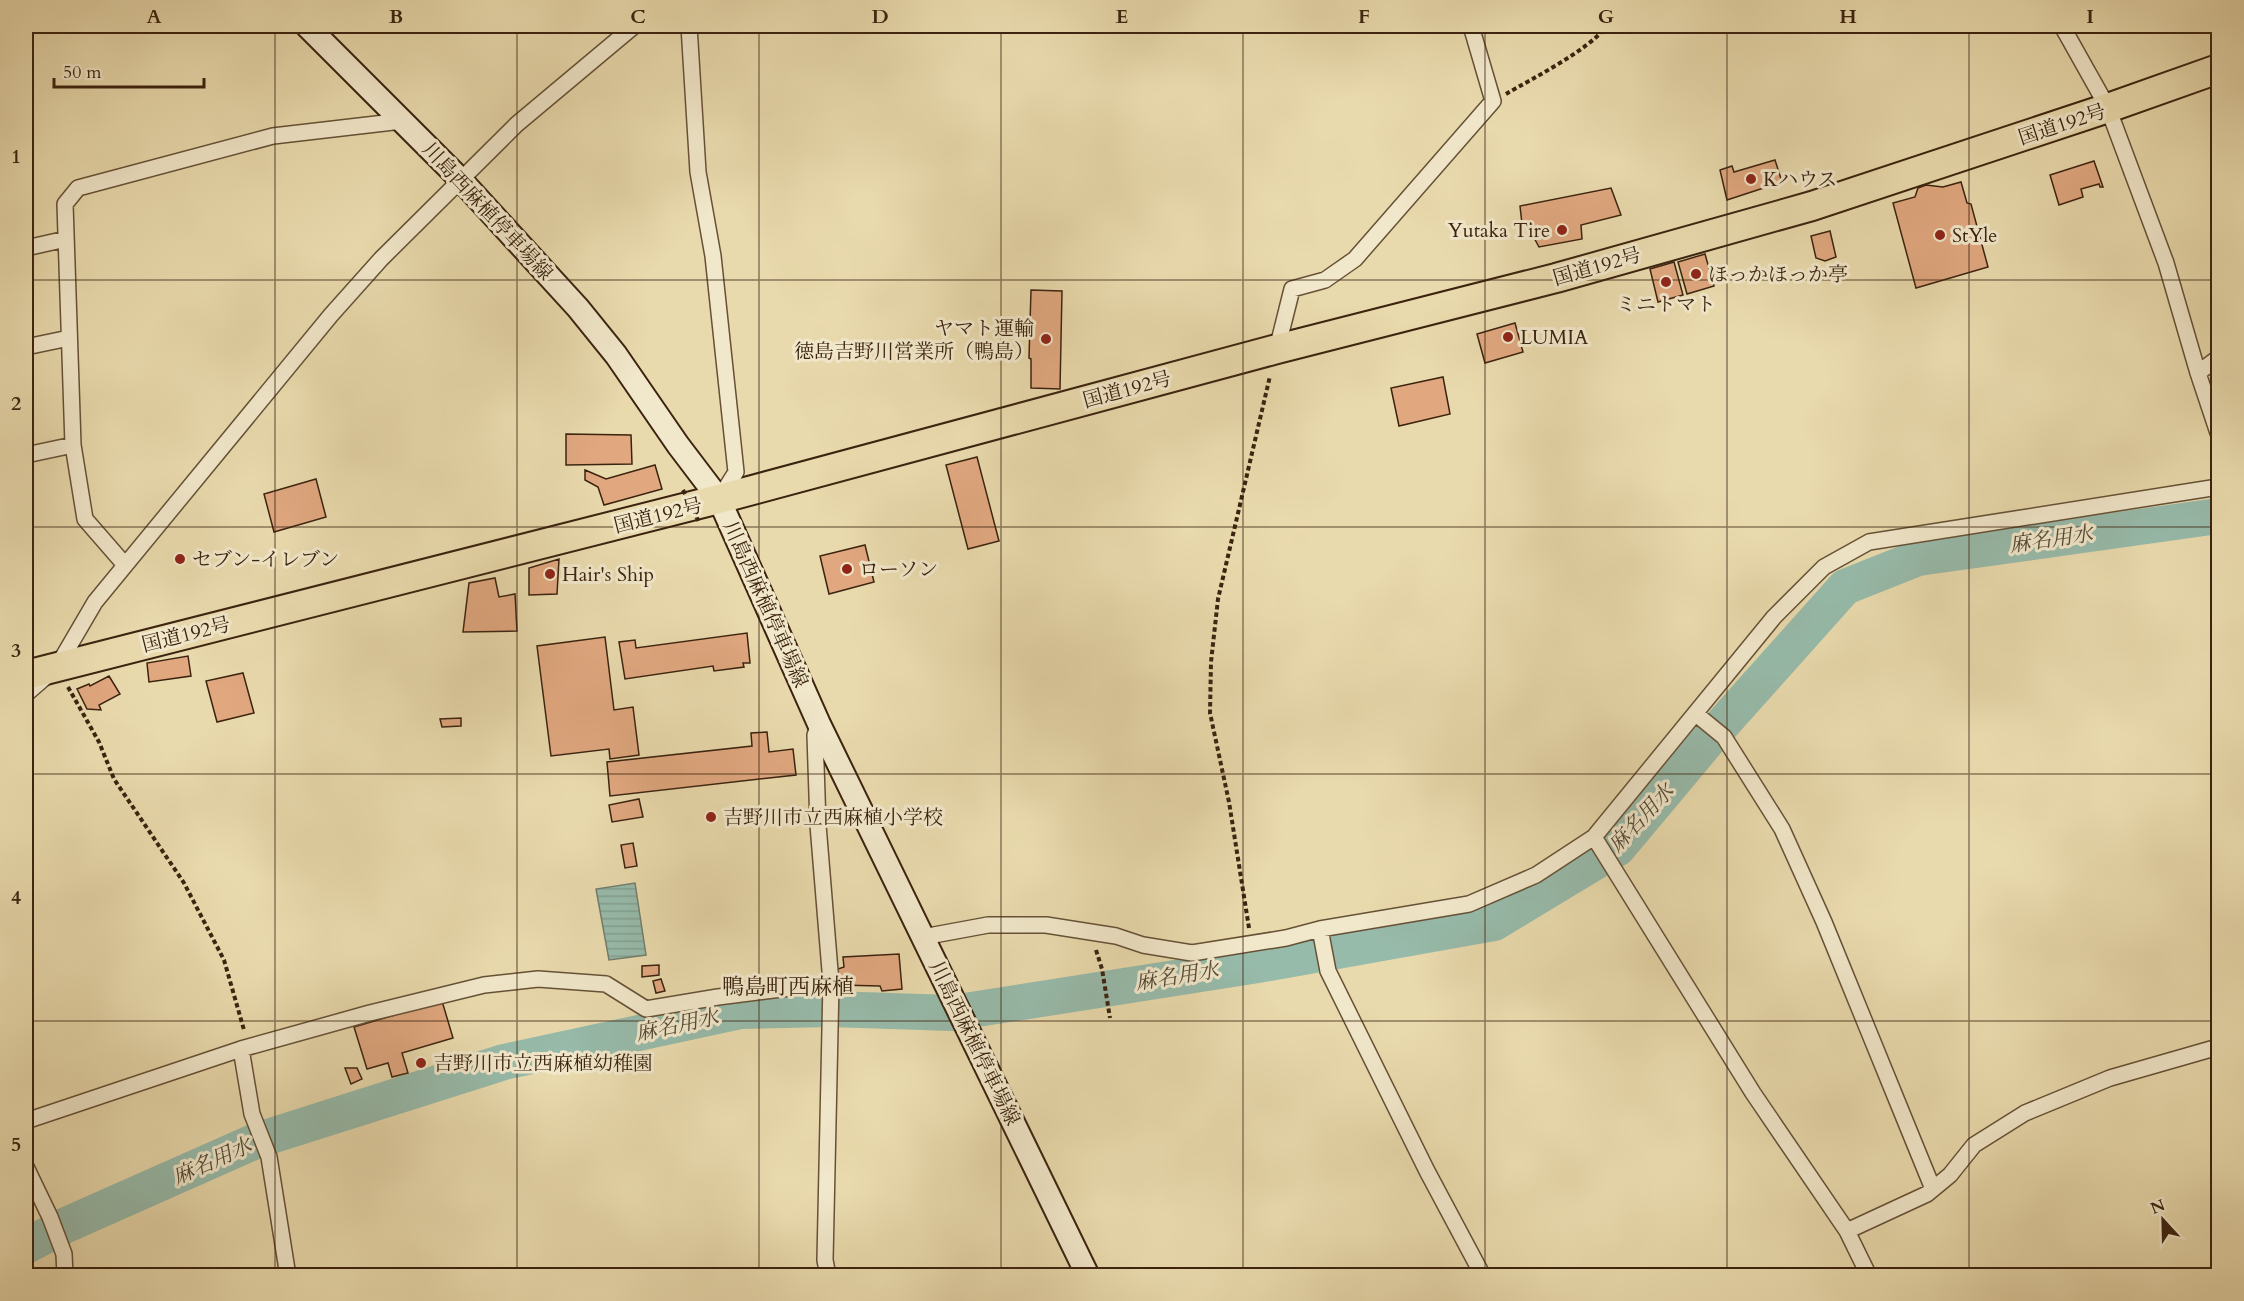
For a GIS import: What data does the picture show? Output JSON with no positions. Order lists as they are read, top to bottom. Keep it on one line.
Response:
{"streets":{"highway":["国道192号"],"main road":["川島西麻植停車場線"]},"crossings":[["国道192号","川島西麻植停車場線"]],"districts":["鴨島町西麻植"],"water":["麻名用水"],"places":["Kハウス","Yutaka Tire","StYle","ほっかほっか亭","ミニトマト","LUMIA","ヤマト運輸 徳島吉野川営業所（鴨島）","セブン-イレブン","ローソン","Hair's Ship","吉野川市立西麻植小学校","吉野川市立西麻植幼稚園"],"scale_bar":"50 m","north":"top","grid":{"columns":["A","B","C","D","E","F","G","H","I"],"rows":["1","2","3","4","5"]}}
